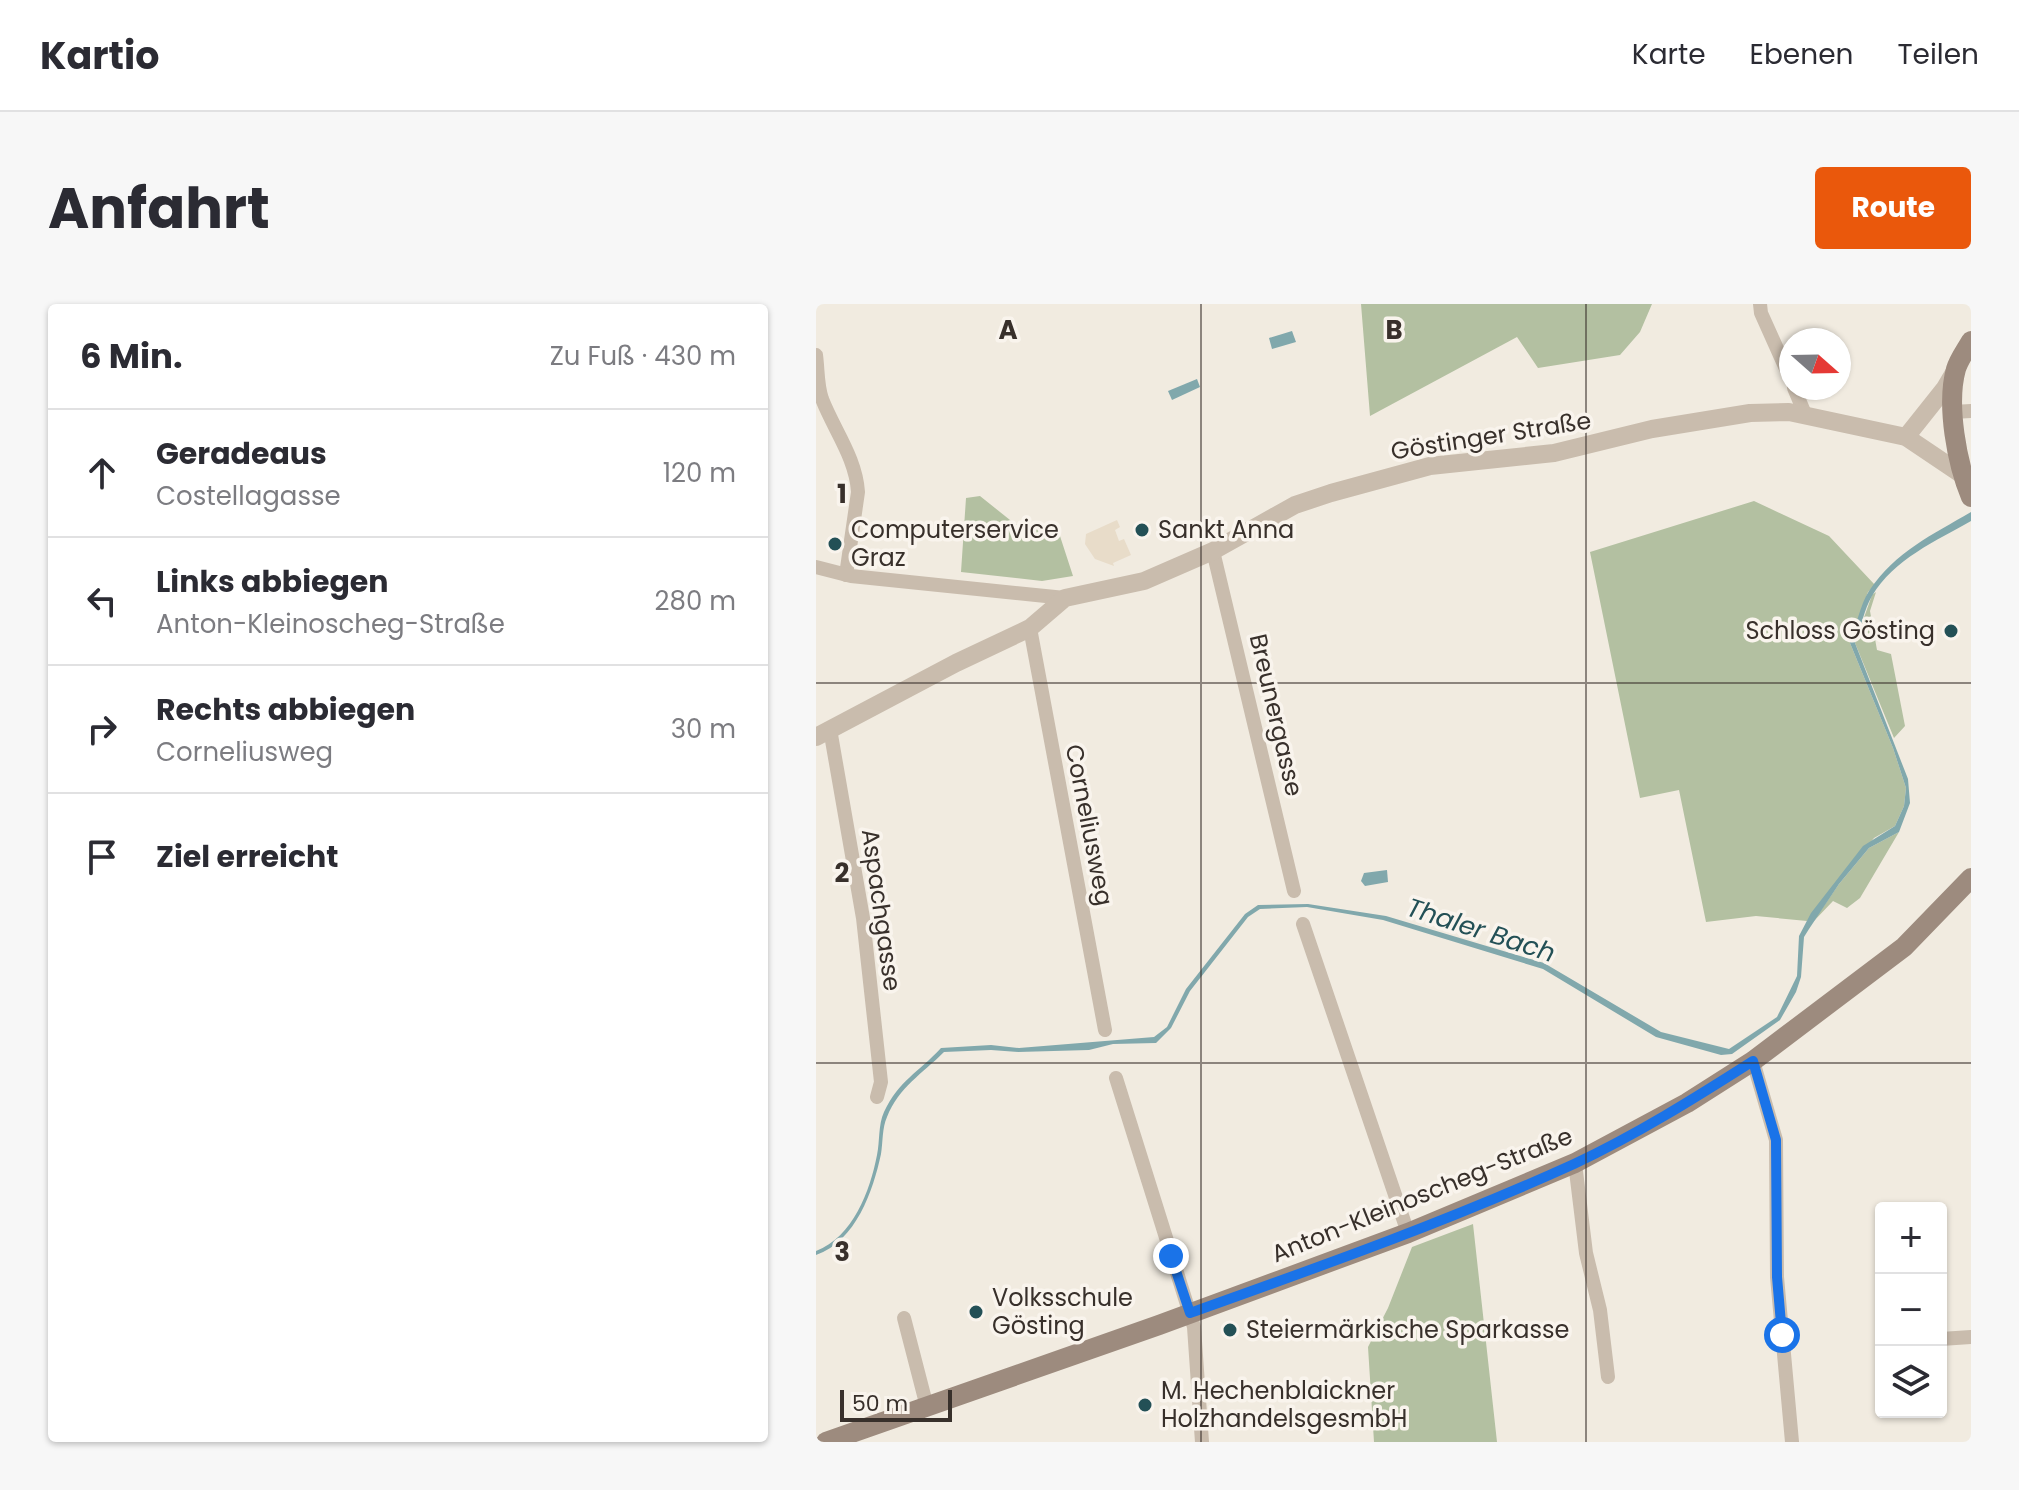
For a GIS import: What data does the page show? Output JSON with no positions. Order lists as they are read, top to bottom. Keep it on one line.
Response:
{"streets":{"main road":["Anton-Kleinoscheg-Straße"],"street":["Göstinger Straße","Breunergasse","Corneliusweg","Aspachgasse"]},"crossings":[["Göstinger Straße","Breunergasse"]],"water":["Thaler Bach"],"places":["Sankt Anna","Computerservice Graz","Schloss Gösting","Volksschule Gösting","Steiermärkische Sparkasse","M. Hechenblaickner HolzhandelsgesmbH"],"scale_bar":"50 m","north":"right","page":{"header":"Kartio","nav":["Karte","Ebenen","Teilen"],"title":"Anfahrt","buttons":"Route","heading":["6 Min.","Zu Fuß · 430 m"],"list":[["Geradeaus","Costellagasse","120 m"],["Links abbiegen","Anton-Kleinoscheg-Straße","280 m"],["Rechts abbiegen","Corneliusweg","30 m"],"Ziel erreicht"],"map_buttons":["+","−"],"scale":"50 m"},"grid":{"columns":["A","B"],"rows":["1","2","3"]}}
